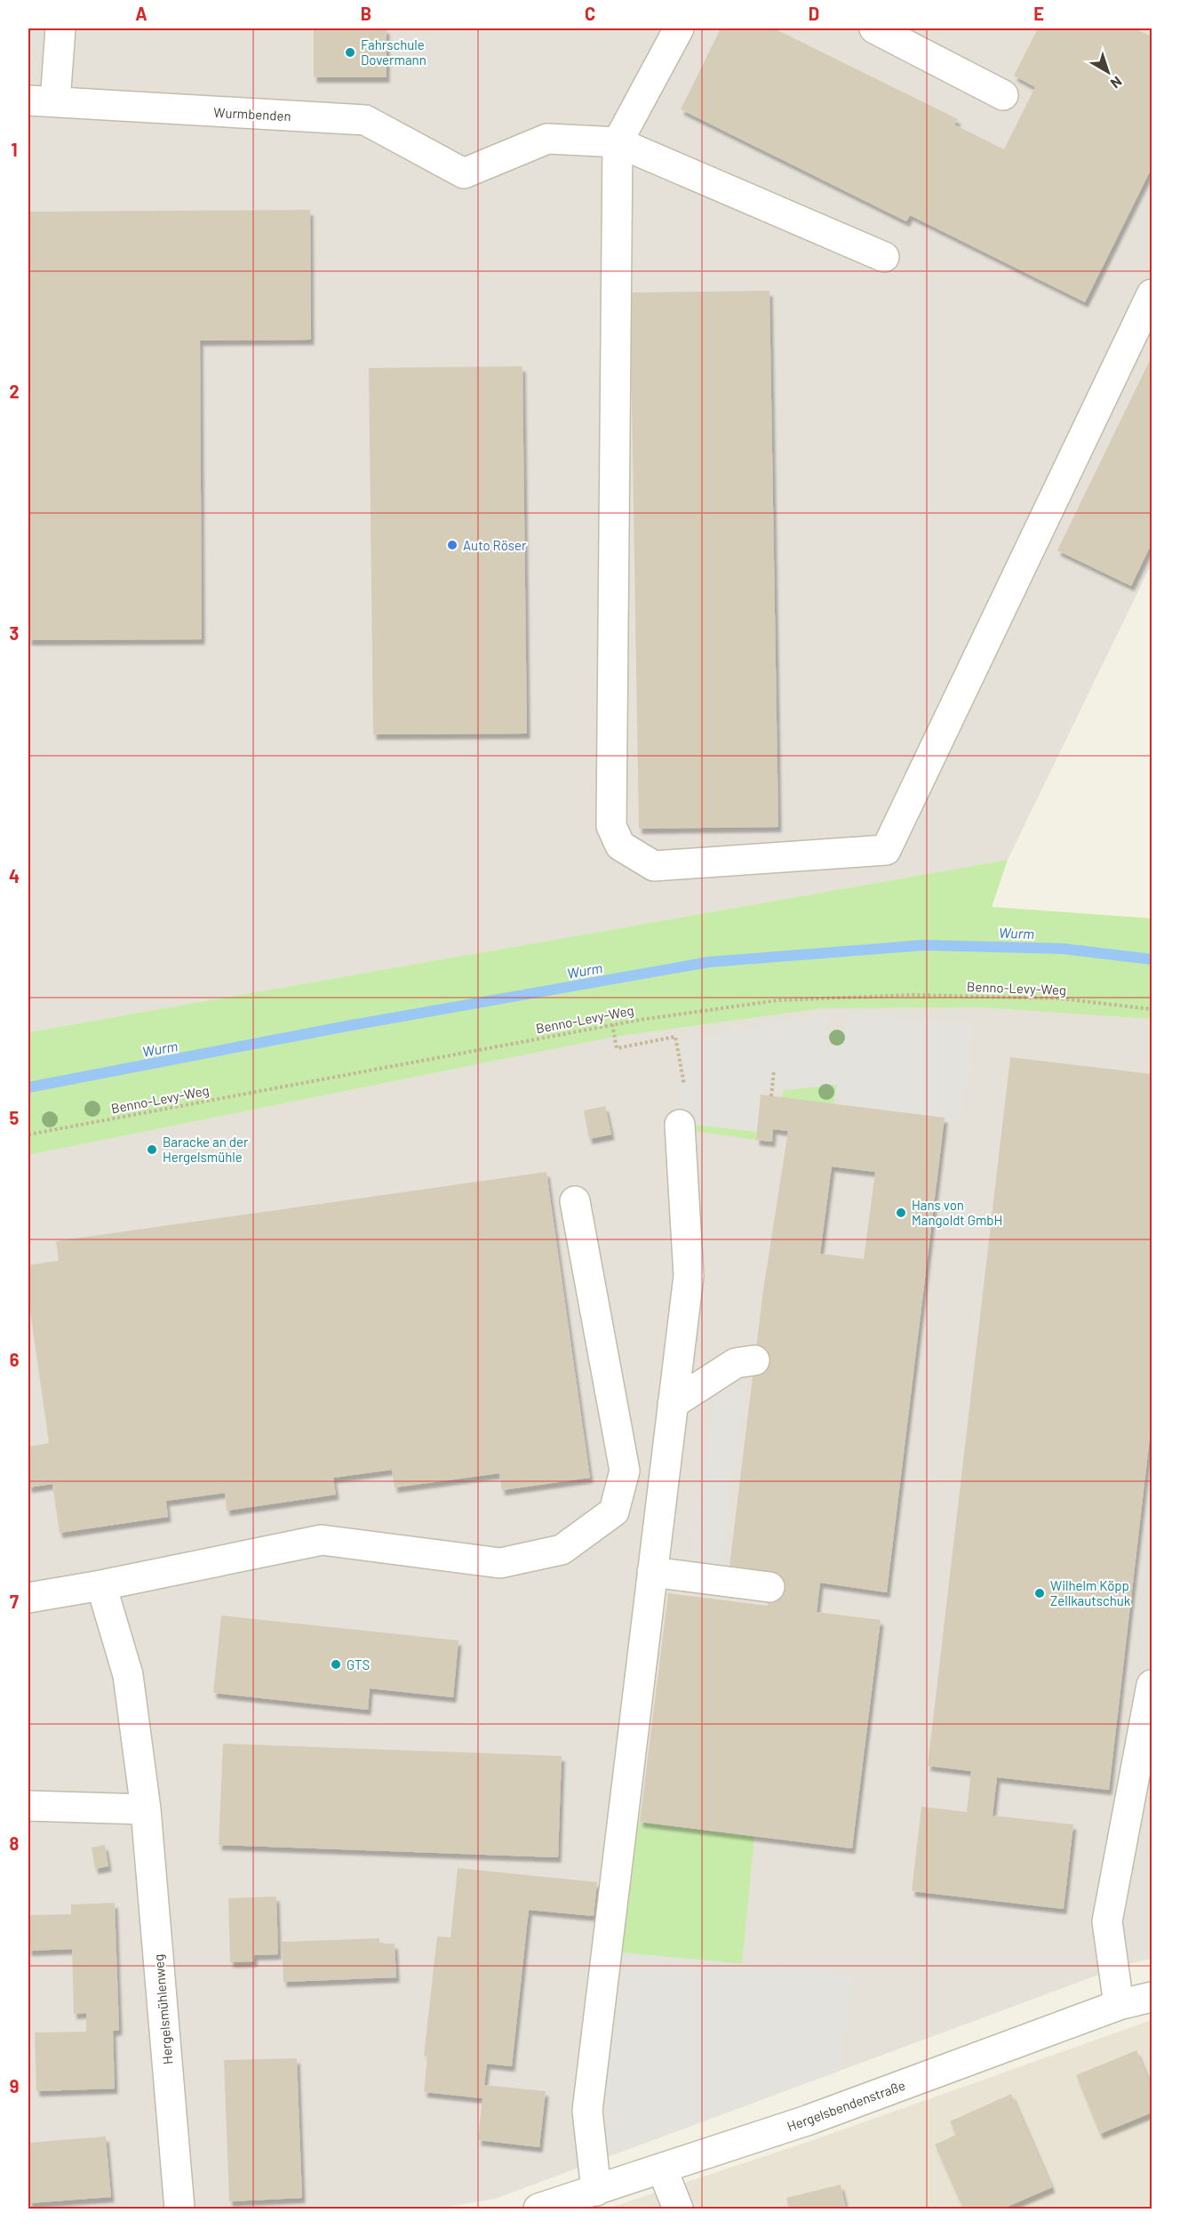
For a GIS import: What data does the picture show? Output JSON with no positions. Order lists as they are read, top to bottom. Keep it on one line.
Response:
{"streets":{"street":["Wurmbenden","Hergelsmühlenweg","Hergelsbendenstraße"],"path":["Benno-Levy-Weg"]},"water":["Wurm"],"places":["Fahrschule Dovermann","Auto Röser","Baracke an der Hergelsmühle","Hans von Mangoldt GmbH","Wilhelm Köpp Zellkautschuk","GTS"],"north":"bottom right","grid":{"columns":["A","B","C","D","E"],"rows":["1","2","3","4","5","6","7","8","9"]}}
